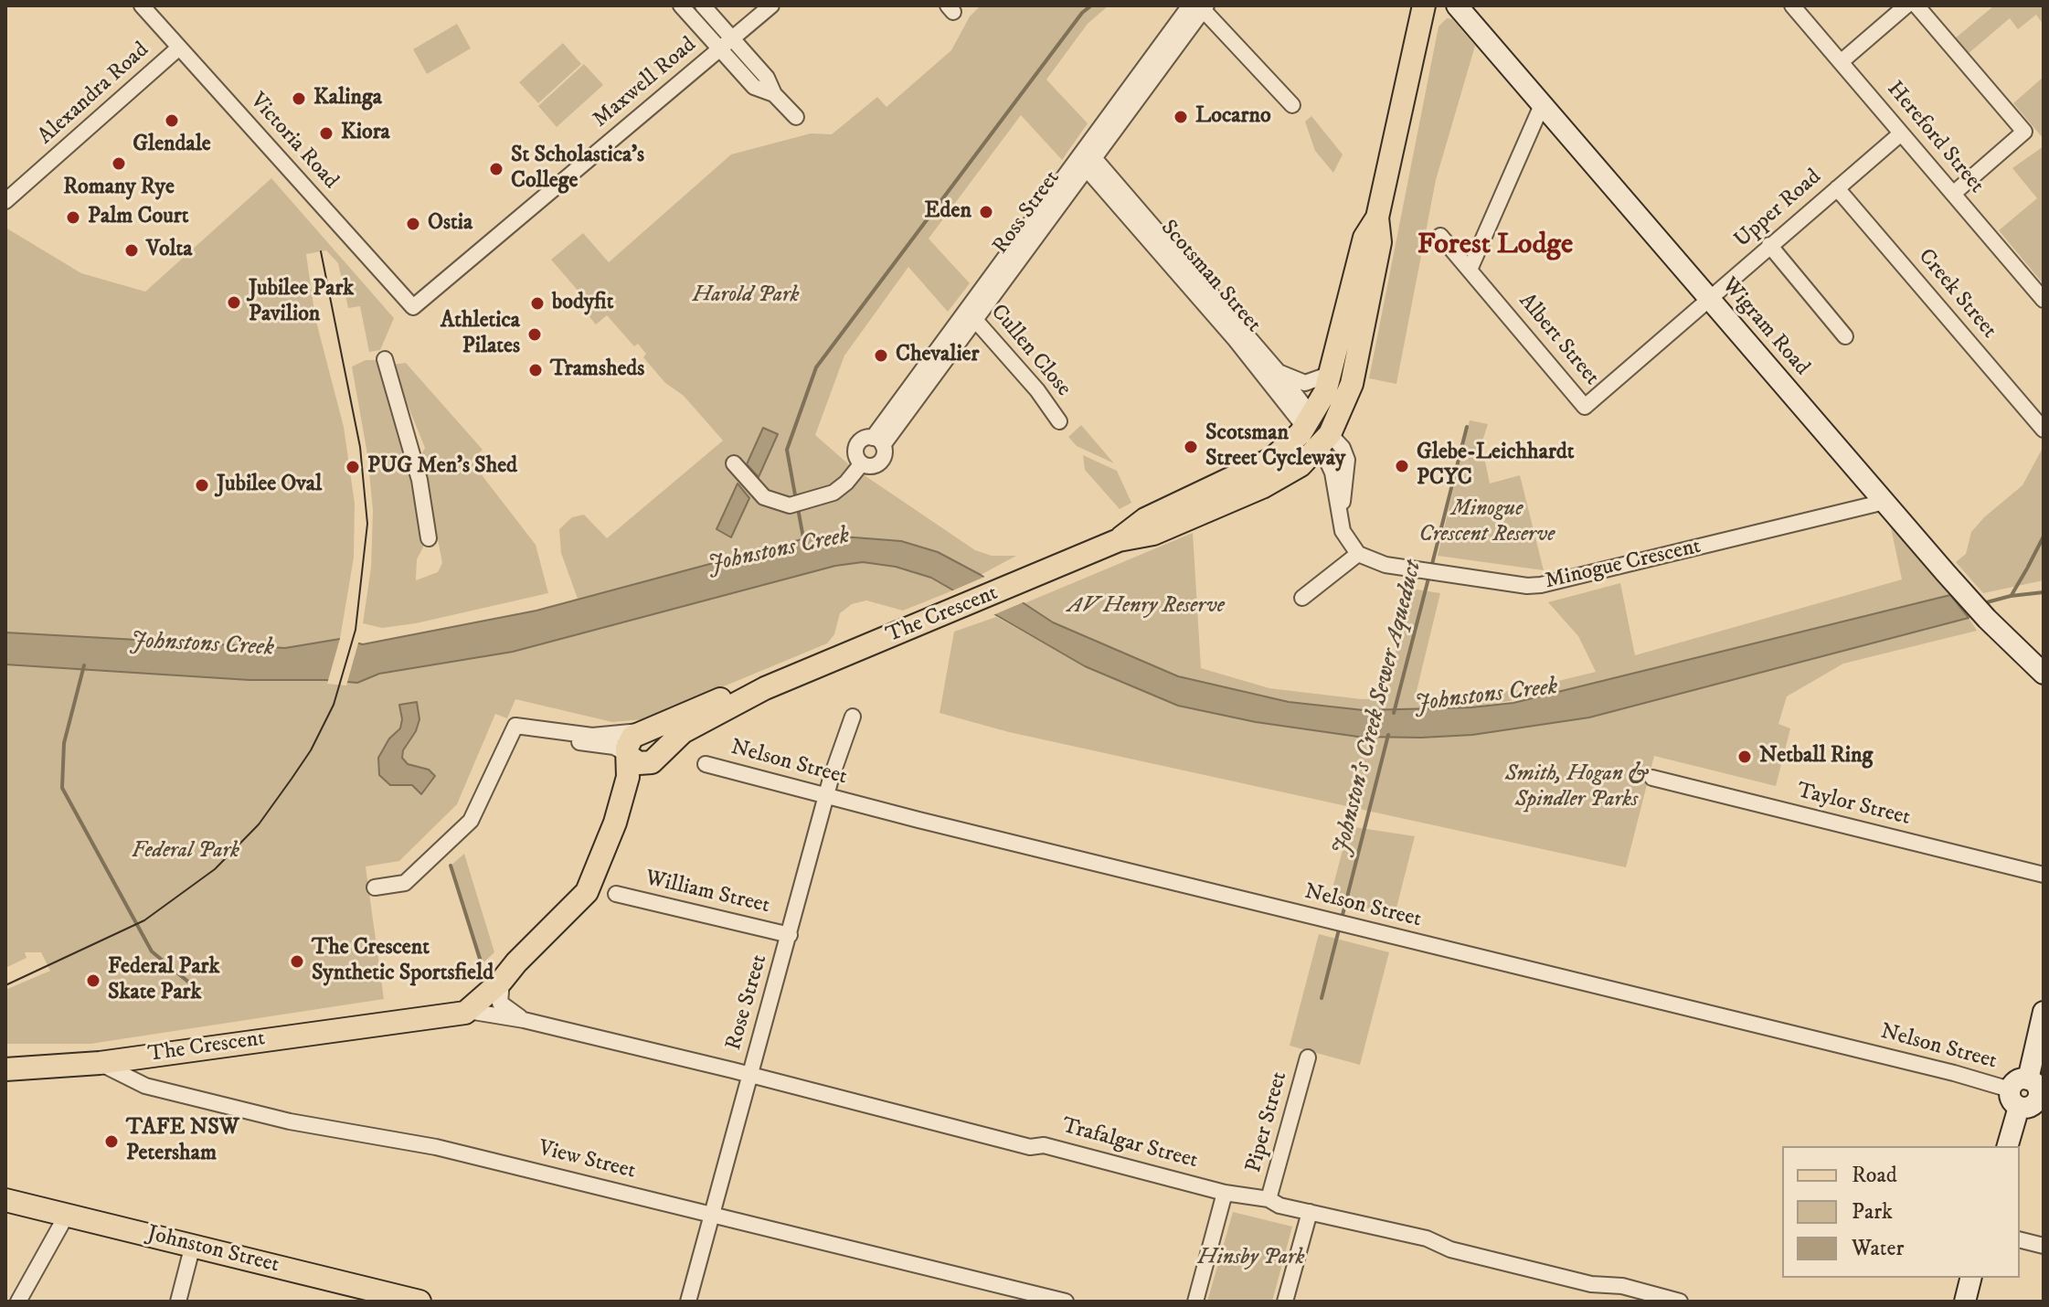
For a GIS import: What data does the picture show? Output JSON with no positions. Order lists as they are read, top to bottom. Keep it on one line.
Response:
{"streets":{"main road":["The Crescent","Johnston Street"],"street":["Maxwell Road","Alexandra Road","Hereford Street","Victoria Road","Upper Road","Ross Street","Scotsman Street","Creek Street","Wigram Road","Albert Street","Cullen Close","Minogue Crescent","Nelson Street","Taylor Street","William Street","Rose Street","Piper Street","Trafalgar Street","View Street"]},"crossings":[["Maxwell Road","Victoria Road"],["Alexandra Road","Victoria Road"],["Hereford Street","Upper Road"],["Upper Road","Creek Street"],["Upper Road","Wigram Road"],["Upper Road","Albert Street"],["Ross Street","Scotsman Street"],["Ross Street","Cullen Close"],["Scotsman Street","The Crescent"],["Wigram Road","Minogue Crescent"],["The Crescent","Trafalgar Street"],["The Crescent","View Street"],["Nelson Street","Rose Street"],["William Street","Rose Street"],["Rose Street","Trafalgar Street"],["Rose Street","View Street"],["Piper Street","Trafalgar Street"]],"districts":["Forest Lodge"],"water":["Johnstons Creek","Johnston's Creek Sewer Aqueduct"],"parks":["Harold Park","Minogue Crescent Reserve","AV Henry Reserve","Smith, Hogan & Spindler Parks","Federal Park","Hinsby Park"],"places":["Kalinga","Locarno","Glendale","Kiora","Romany Rye","St Scholastica's College","Eden","Palm Court","Ostia","Volta","Jubilee Park Pavilion","bodyfit","Athletica Pilates","Chevalier","Tramsheds","Scotsman Street Cycleway","Glebe-Leichhardt PCYC","PUG Men's Shed","Jubilee Oval","Netball Ring","The Crescent Synthetic Sportsfield","Federal Park Skate Park","TAFE NSW Petersham"],"legend":["Road","Park","Water"]}
